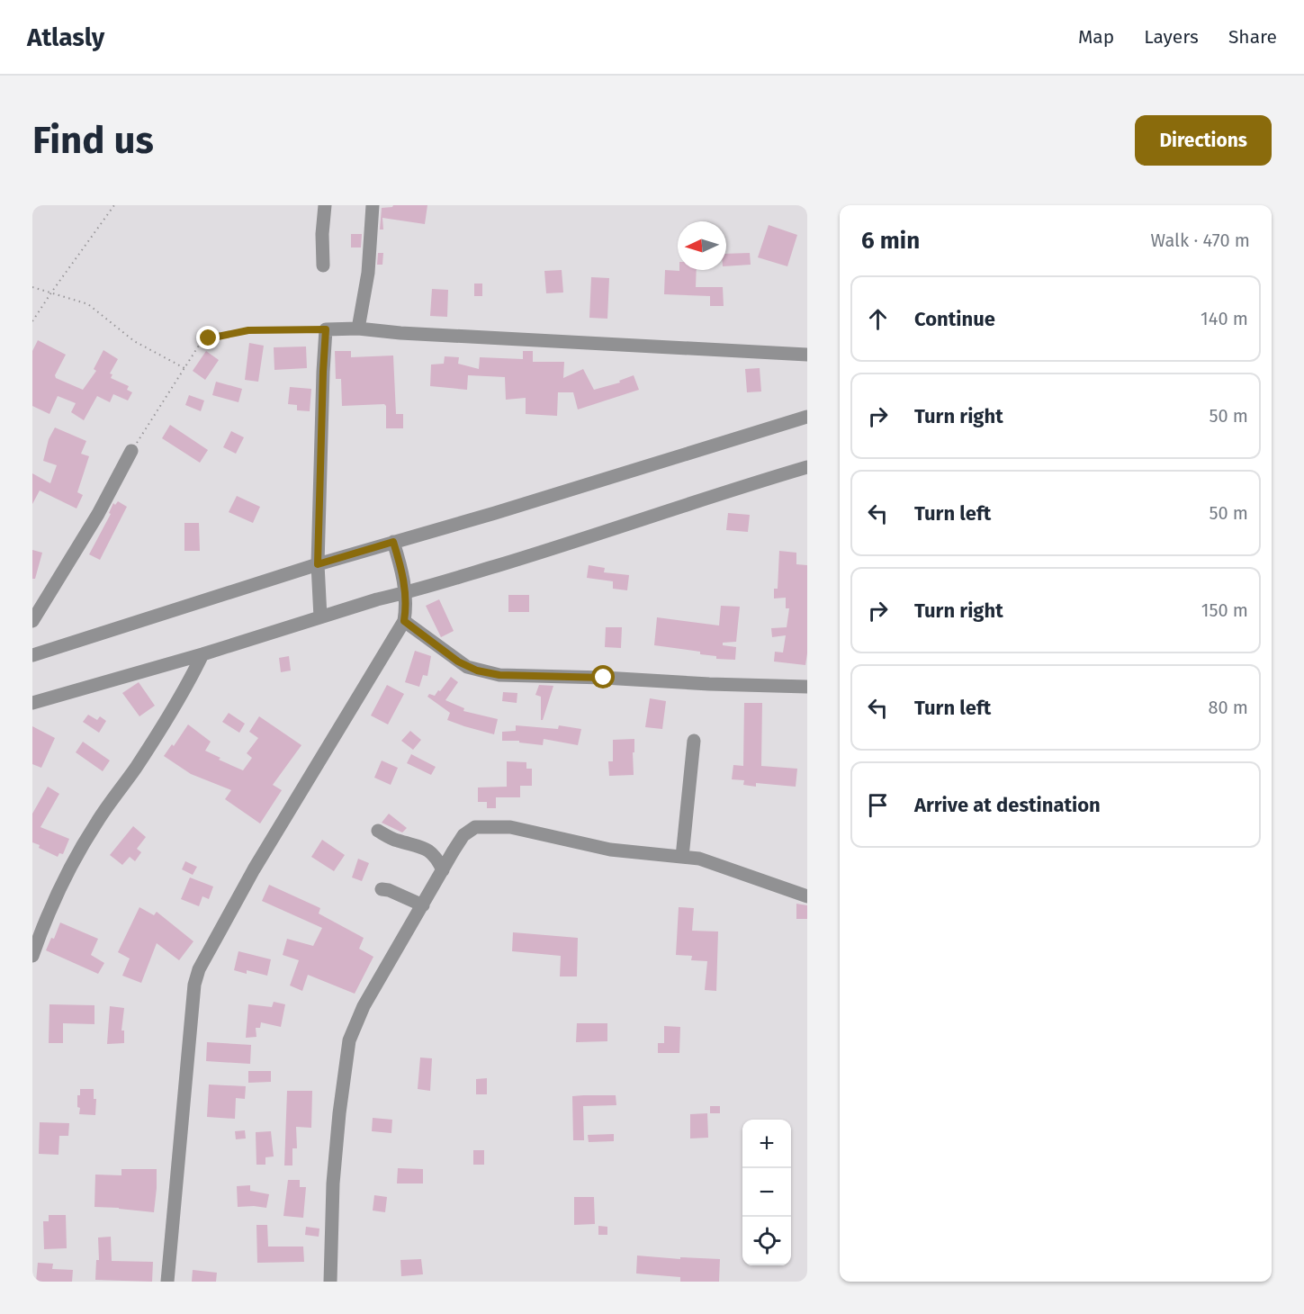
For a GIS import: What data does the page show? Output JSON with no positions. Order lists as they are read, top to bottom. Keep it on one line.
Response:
{"north":"left","page":{"header":"Atlasly","nav":["Map","Layers","Share"],"buttons":"Directions","title":"Find us","heading":["6 min","Walk · 470 m"],"list":[["Continue","140 m"],["Turn right","50 m"],["Turn left","50 m"],["Turn right","150 m"],["Turn left","80 m"],"Arrive at destination"],"map_buttons":["+","−"]}}
